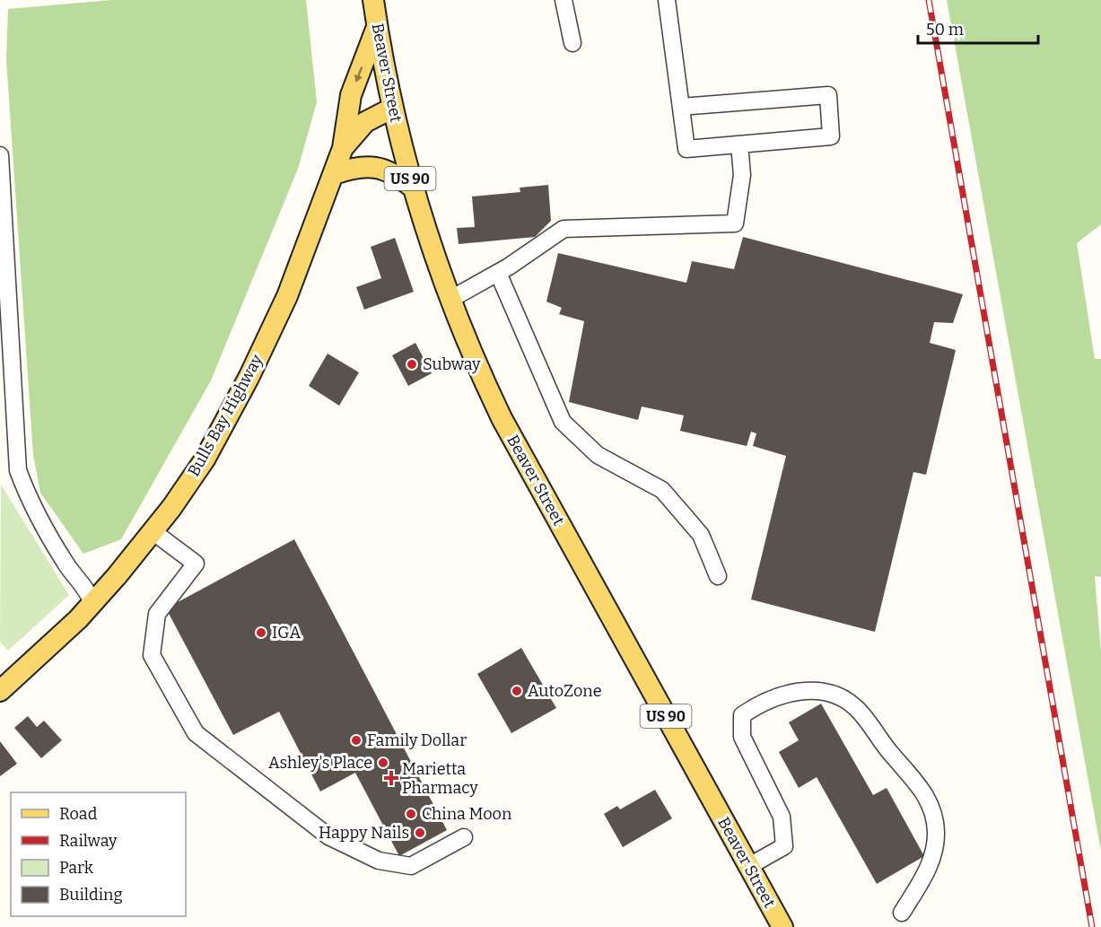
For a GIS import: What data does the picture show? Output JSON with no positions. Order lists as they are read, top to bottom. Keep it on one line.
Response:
{"streets":{"main road":["Beaver Street","US 90","Bulls Bay Highway"]},"crossings":[["Beaver Street","Bulls Bay Highway"]],"places":{"other":["Subway","IGA","AutoZone","Family Dollar","Ashley's Place","China Moon","Happy Nails"],"health":["Marietta Pharmacy"]},"legend":["Road","Railway","Park","Building"],"scale_bar":"50 m"}
